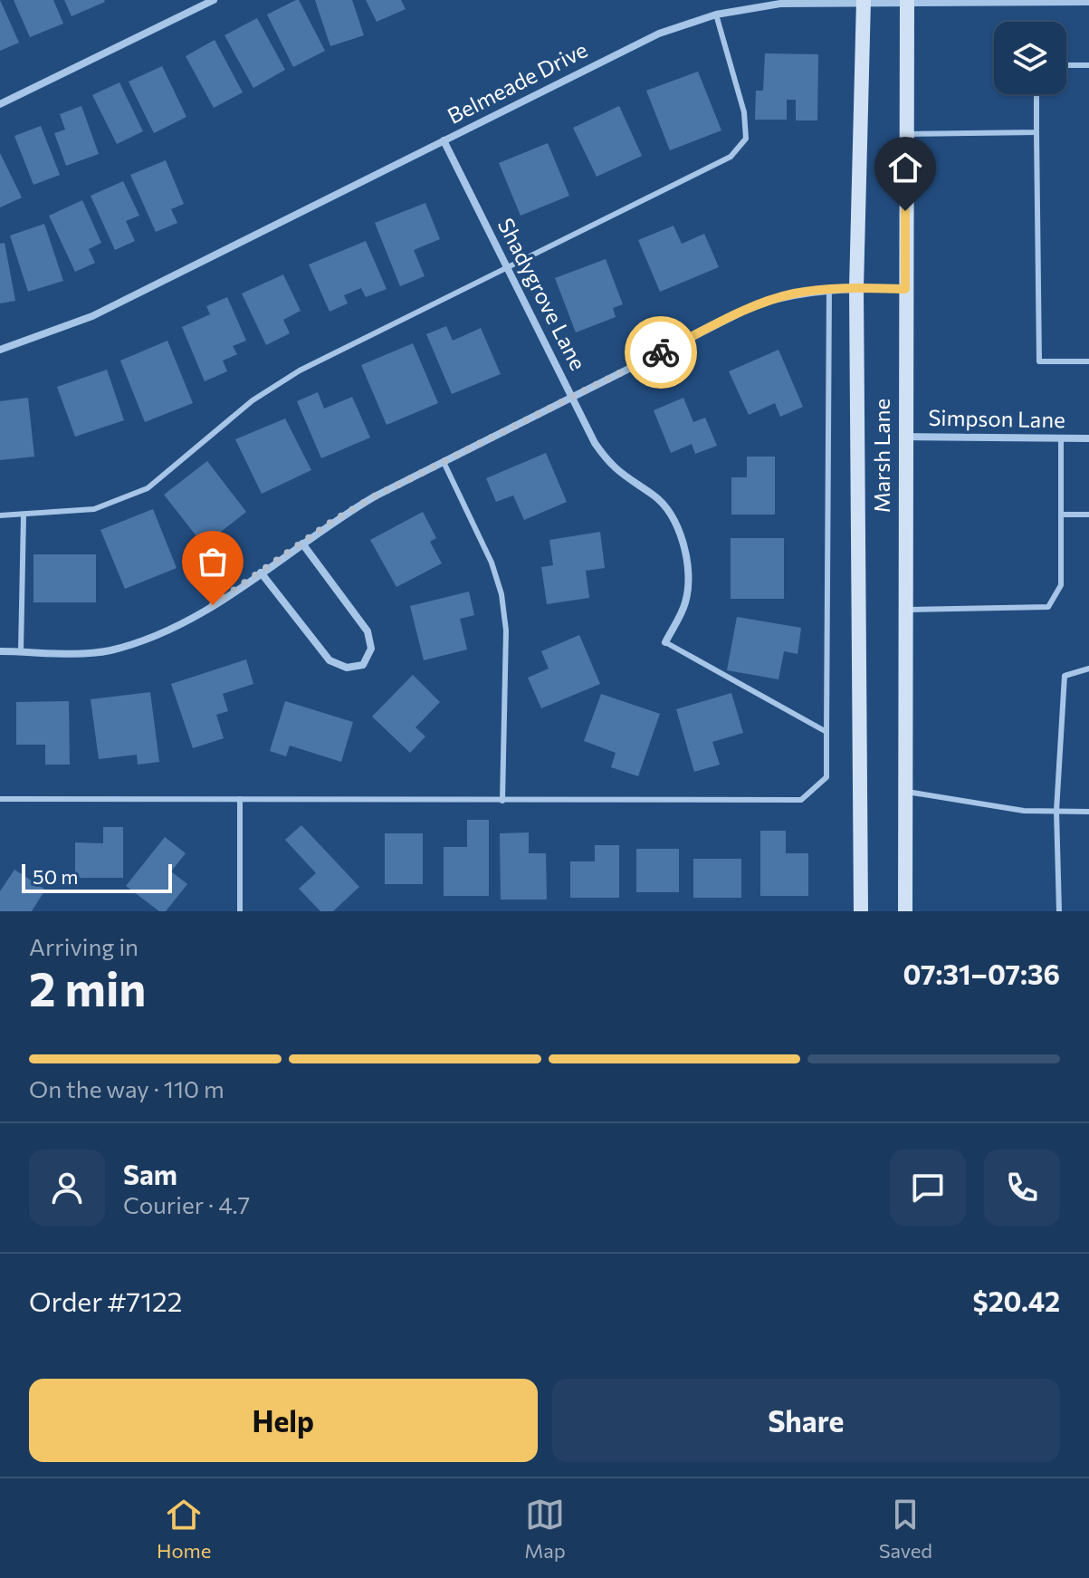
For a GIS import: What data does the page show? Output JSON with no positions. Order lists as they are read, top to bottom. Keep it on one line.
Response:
{"streets":{"main road":["Marsh Lane"],"street":["Belmeade Drive","Shadygrove Lane","Simpson Lane"]},"crossings":[["Belmeade Drive","Shadygrove Lane"],["Belmeade Drive","Marsh Lane"],["Simpson Lane","Marsh Lane"]],"scale_bar":"50 m","page":{"scale":"50 m","heading":["2 min","Arriving in","07:31–07:36"],"panel":["Sam","Courier · 4.7","Order #7122","$20.42"],"bar":"On the way · 110 m","buttons":["Help","Share"],"tabs":["Home","Map","Saved"]}}
